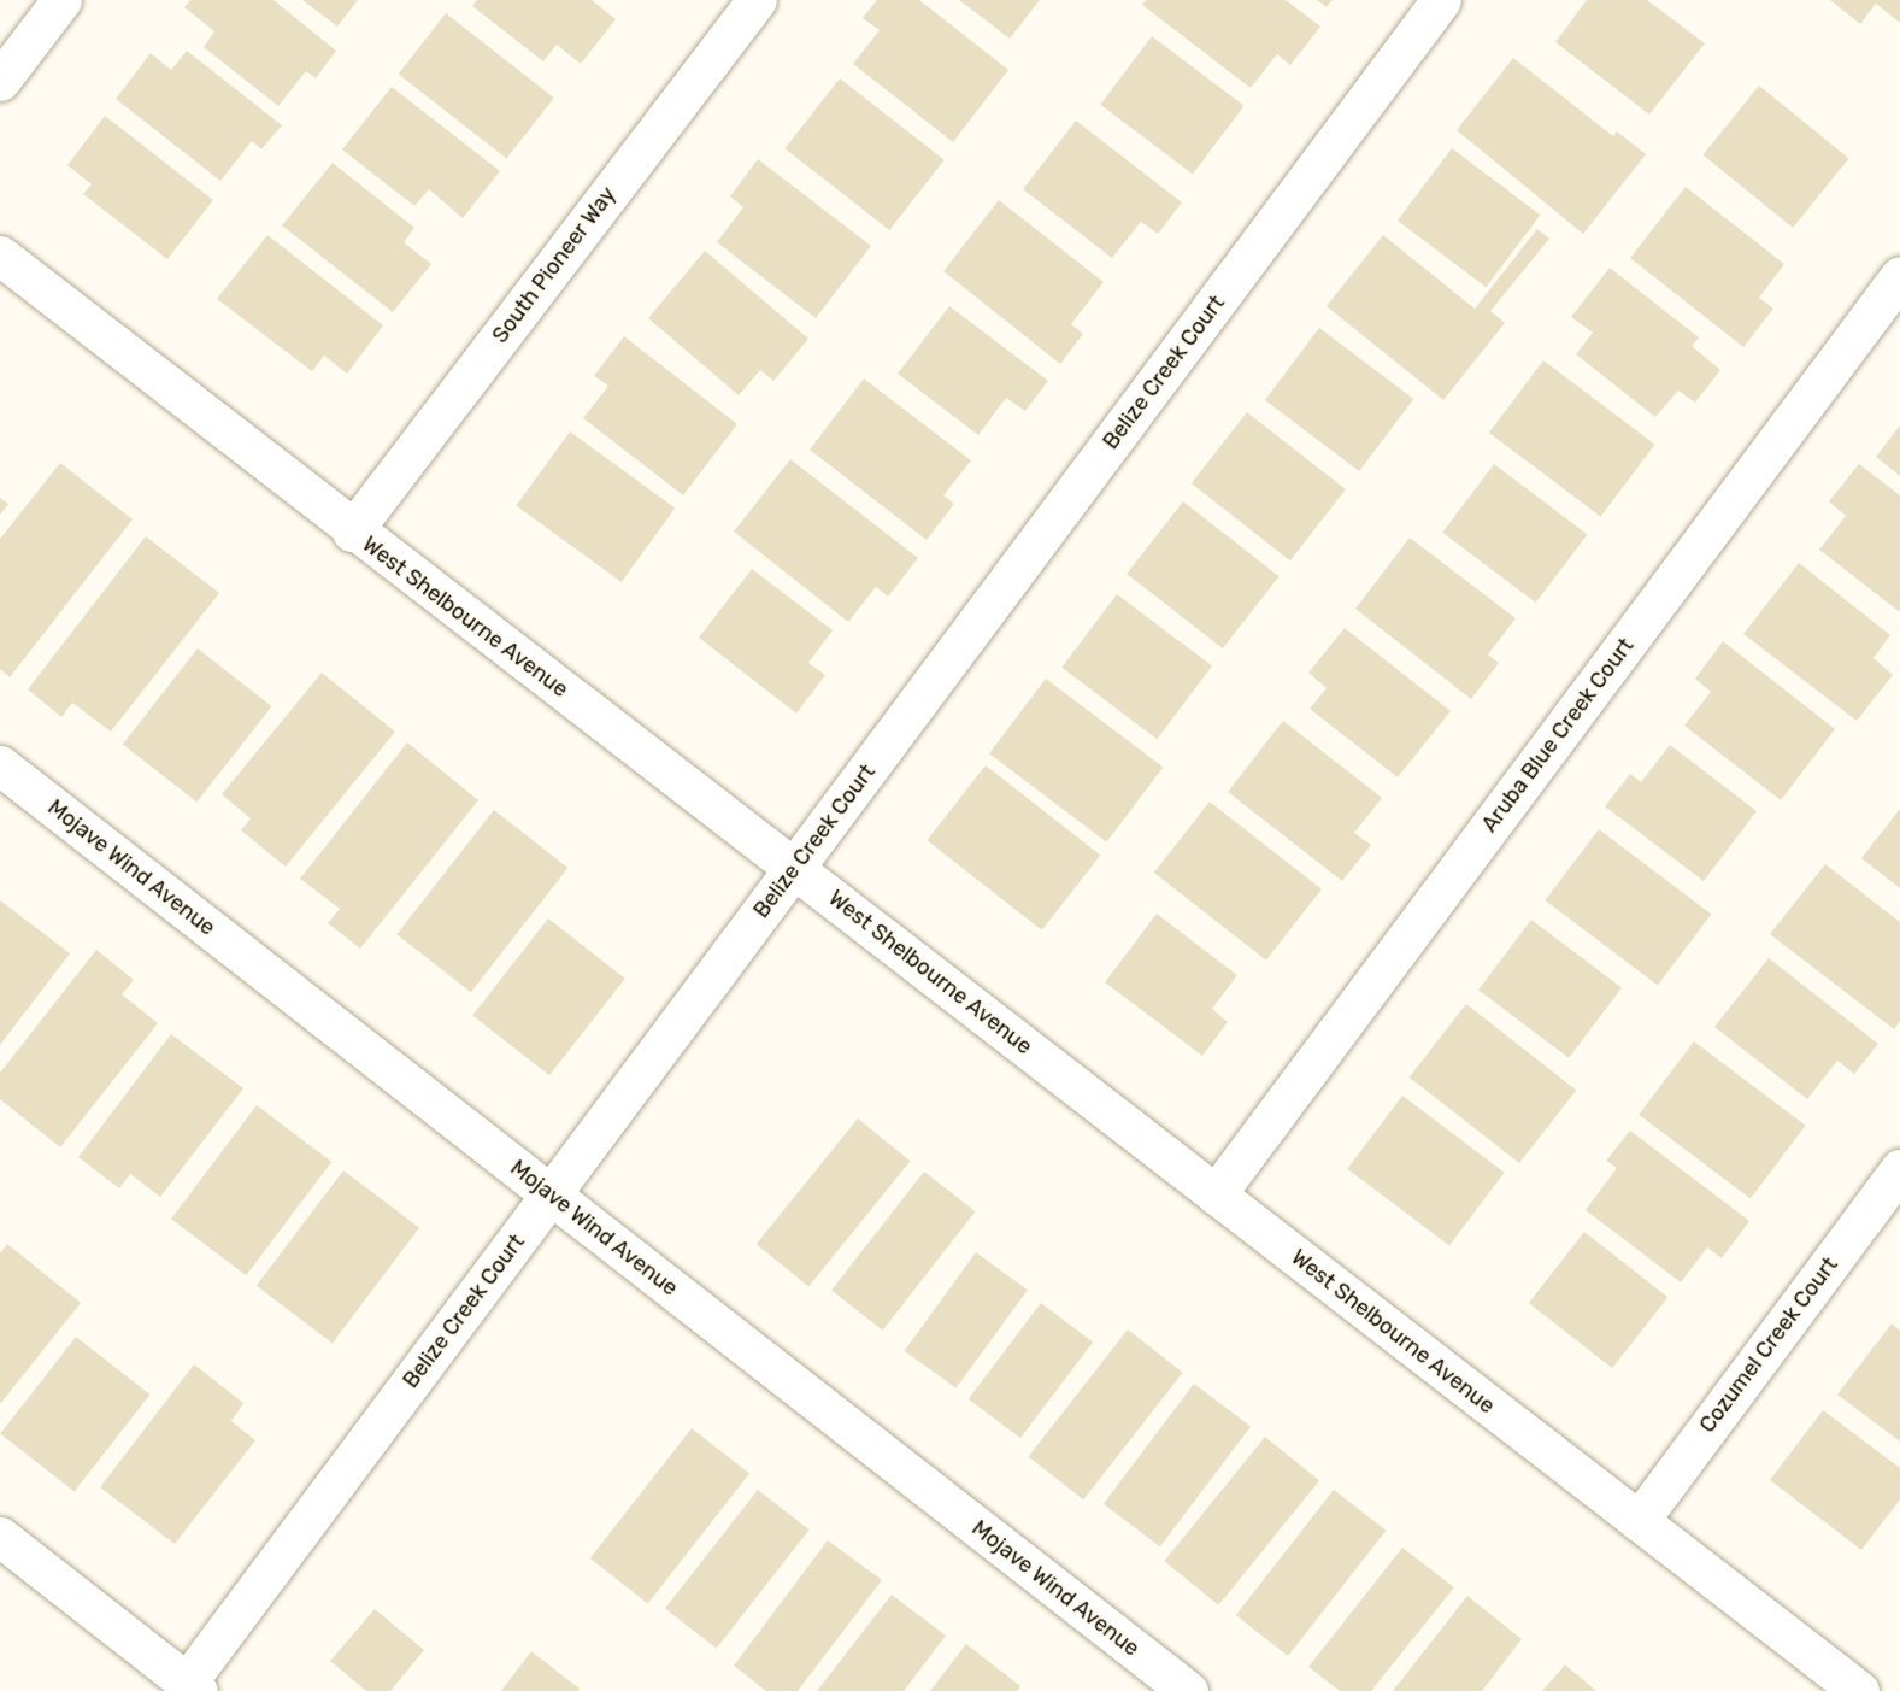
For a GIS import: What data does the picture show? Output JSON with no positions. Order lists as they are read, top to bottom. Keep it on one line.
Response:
{"streets":{"street":["South Pioneer Way","Belize Creek Court","West Shelbourne Avenue","Aruba Blue Creek Court","Mojave Wind Avenue","Cozumel Creek Court"]},"crossings":[["South Pioneer Way","West Shelbourne Avenue"],["Belize Creek Court","West Shelbourne Avenue"],["Belize Creek Court","Mojave Wind Avenue"],["West Shelbourne Avenue","Aruba Blue Creek Court"],["West Shelbourne Avenue","Cozumel Creek Court"]]}
